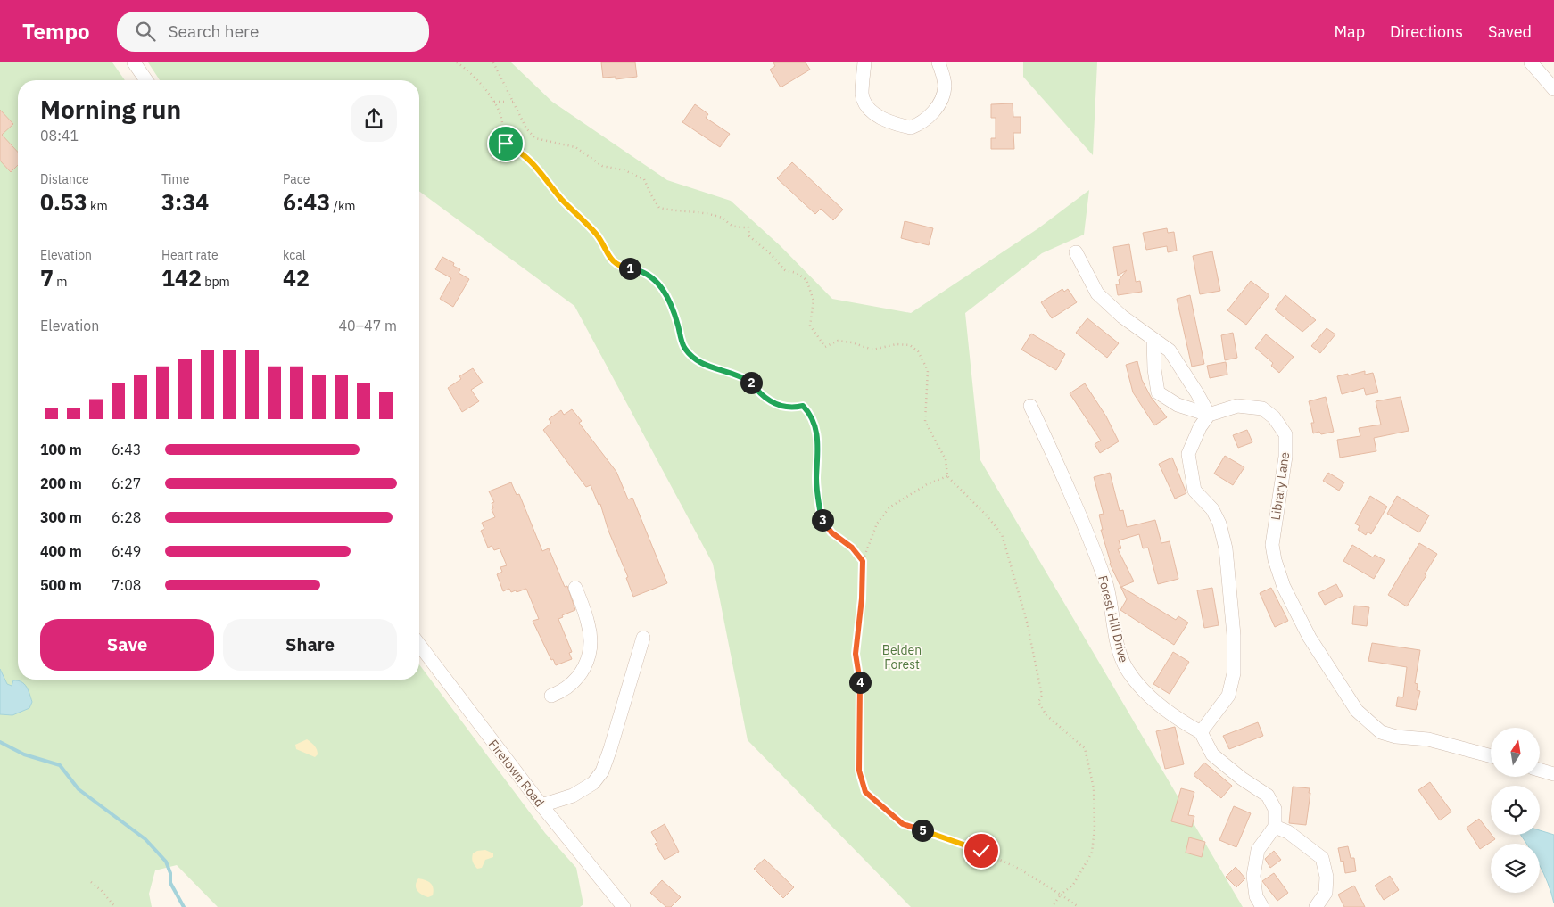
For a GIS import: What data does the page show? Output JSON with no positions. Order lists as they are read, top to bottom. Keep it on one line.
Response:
{"streets":{"street":["Library Lane","Forest Hill Drive","Firetown Road"]},"parks":["Belden Forest"],"north":"top","page":{"header":"Tempo","search":"Search here","nav":["Map","Directions","Saved"],"heading":["Morning run","08:41"],"stats":[["Distance","0.53 km"],["Time","3:34"],["Pace","6:43 /km"],["Elevation","7 m"],["Heart rate","142 bpm"],["kcal","42"]],"pins":["1","2","3","4","5"],"chart":["Elevation","40–47 m"],"list":[{"name":"100 m","note":"6:43"},{"name":"200 m","note":"6:27"},{"name":"300 m","note":"6:28"},{"name":"400 m","note":"6:49"},{"name":"500 m","note":"7:08"}],"buttons":["Save","Share"]}}
